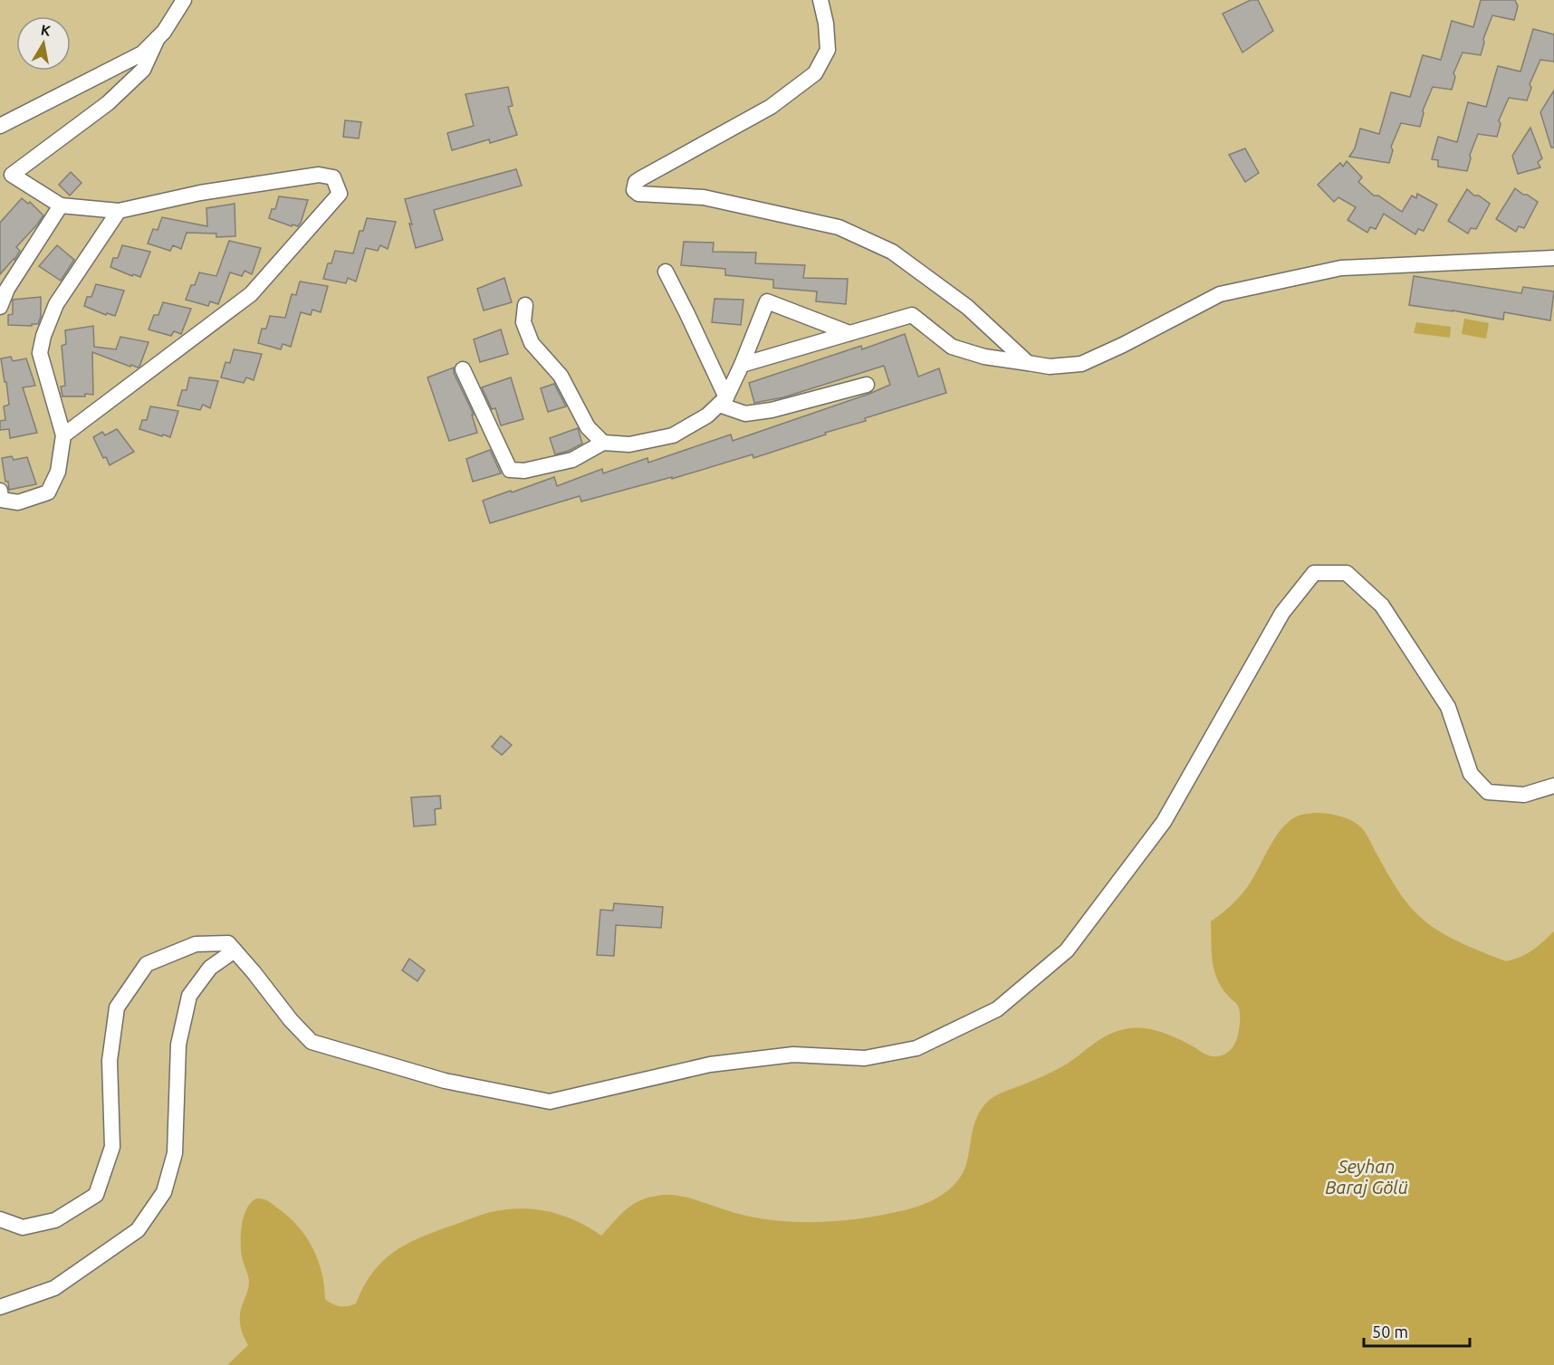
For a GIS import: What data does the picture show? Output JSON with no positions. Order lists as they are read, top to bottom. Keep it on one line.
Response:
{"water":["Seyhan Baraj Gölü"],"scale_bar":"50 m","north":"top"}
